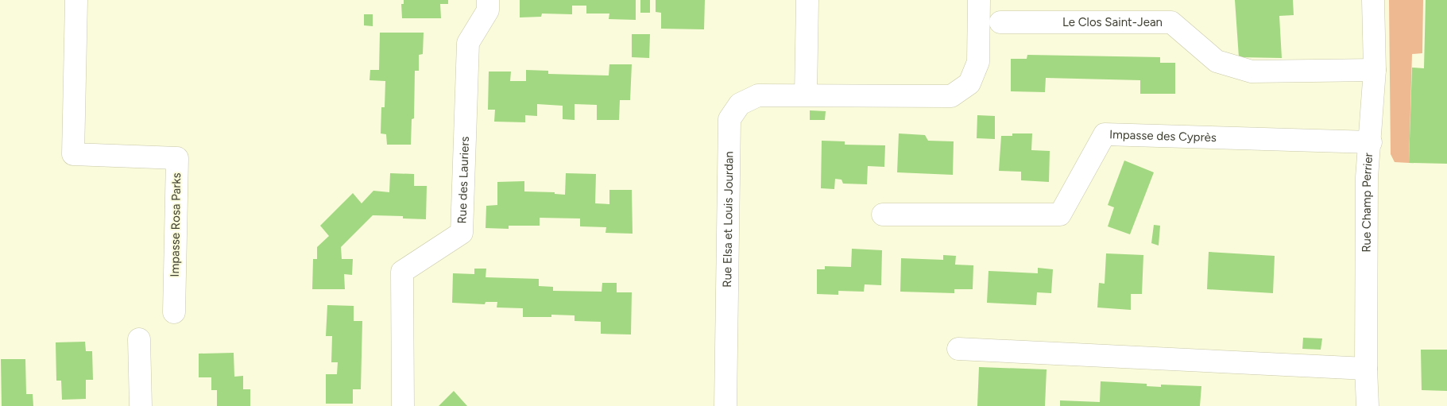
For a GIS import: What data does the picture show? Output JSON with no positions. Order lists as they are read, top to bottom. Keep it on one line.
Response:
{"streets":{"street":["Le Clos Saint-Jean","Impasse des Cyprès","Rue des Lauriers","Rue Champ Perrier","Rue Elsa et Louis Jourdan","Impasse Rosa Parks"]},"crossings":[["Le Clos Saint-Jean","Rue Champ Perrier"],["Impasse des Cyprès","Rue Champ Perrier"]]}
